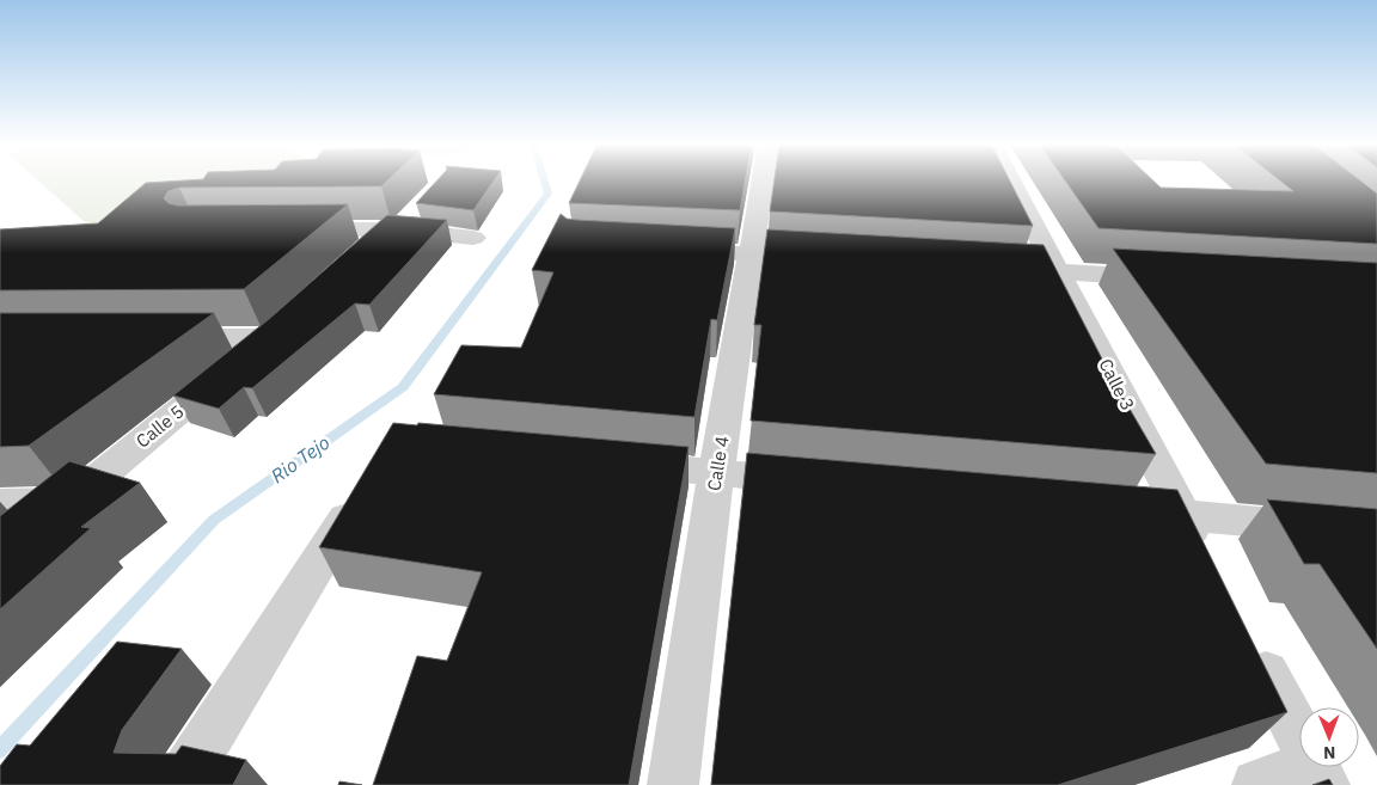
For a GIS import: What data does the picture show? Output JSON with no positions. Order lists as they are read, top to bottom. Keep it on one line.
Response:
{"streets":{"street":["Calle 3","Calle 5","Calle 4"]},"water":["Rio Tejo"],"north":"bottom"}
